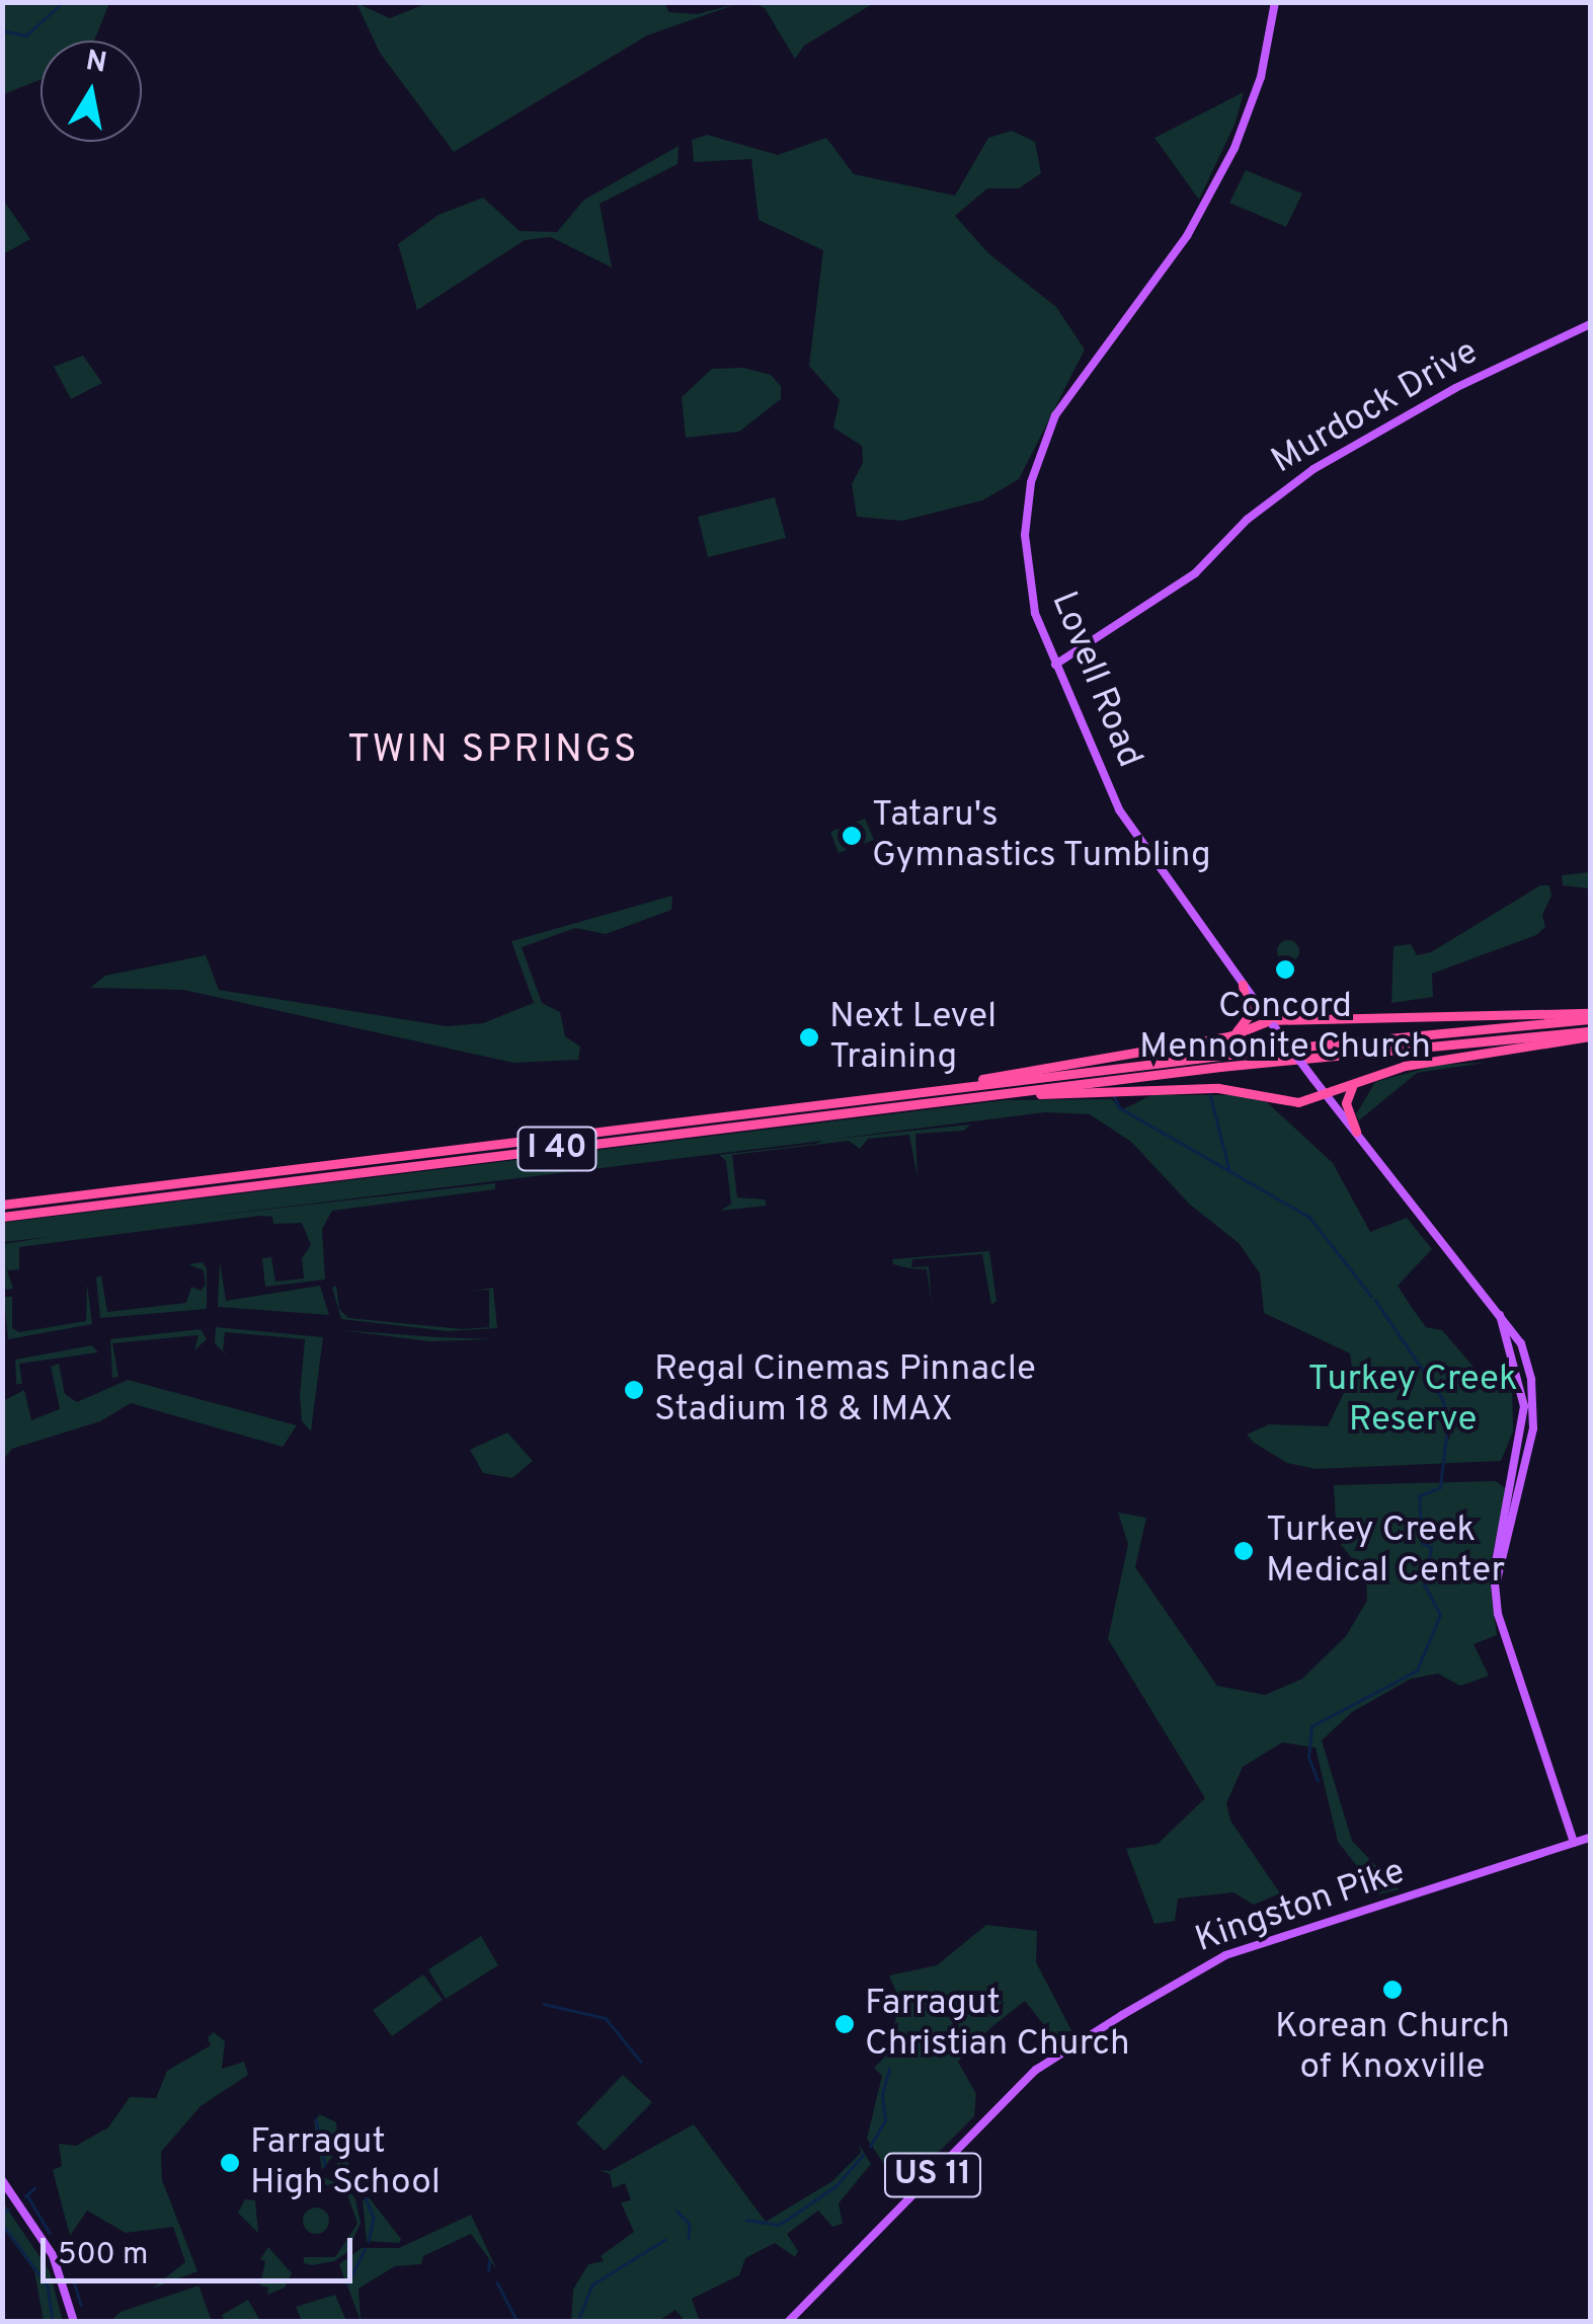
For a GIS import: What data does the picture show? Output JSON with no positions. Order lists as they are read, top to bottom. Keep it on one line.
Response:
{"streets":{"highway":["I 40"],"main road":["Murdock Drive","Lovell Road","Kingston Pike","US 11"]},"crossings":[["Murdock Drive","Lovell Road"],["Lovell Road","Kingston Pike"]],"districts":["TWIN SPRINGS"],"parks":["Turkey Creek Reserve"],"places":["Tataru's Gymnastics Tumbling","Concord Mennonite Church","Next Level Training","Regal Cinemas Pinnacle Stadium 18 & IMAX","Turkey Creek Medical Center","Korean Church of Knoxville","Farragut Christian Church","Farragut High School"],"scale_bar":"500 m","north":"top"}
